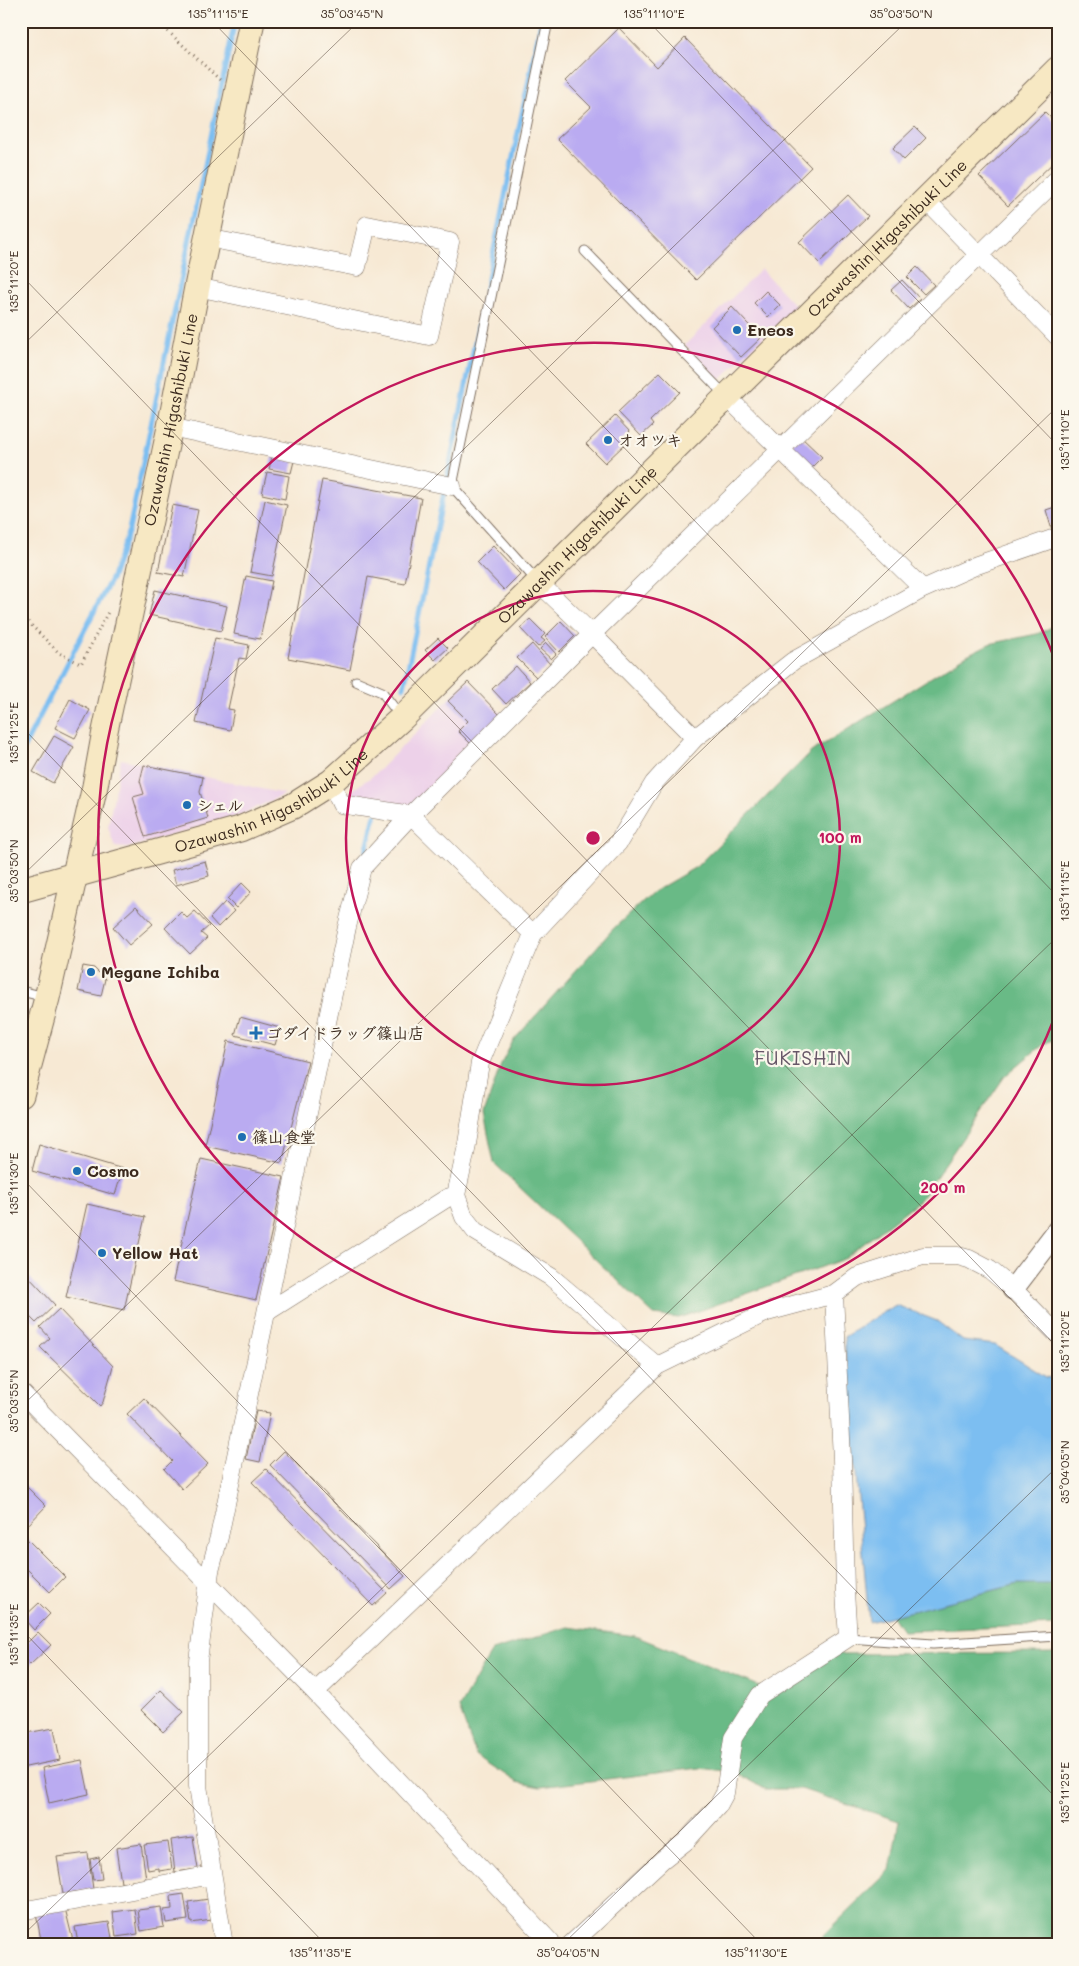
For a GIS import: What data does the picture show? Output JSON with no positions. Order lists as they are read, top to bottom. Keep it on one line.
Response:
{"streets":{"main road":["Ozawashin Higashibuki Line"]},"districts":["FUKISHIN"],"places":{"other":["Eneos","オオツキ","シェル","Megane Ichiba","篠山食堂","Cosmo","Yellow Hat"],"health":["ゴダイドラッグ篠山店"]},"coordinates":["135°11'15\"E","35°03'45\"N","135°11'10\"E","35°03'50\"N","135°11'20\"E","135°11'25\"E","135°11'30\"E","35°03'55\"N","35°04'05\"N","135°11'35\"E"],"rings":["100 m","200 m"]}
